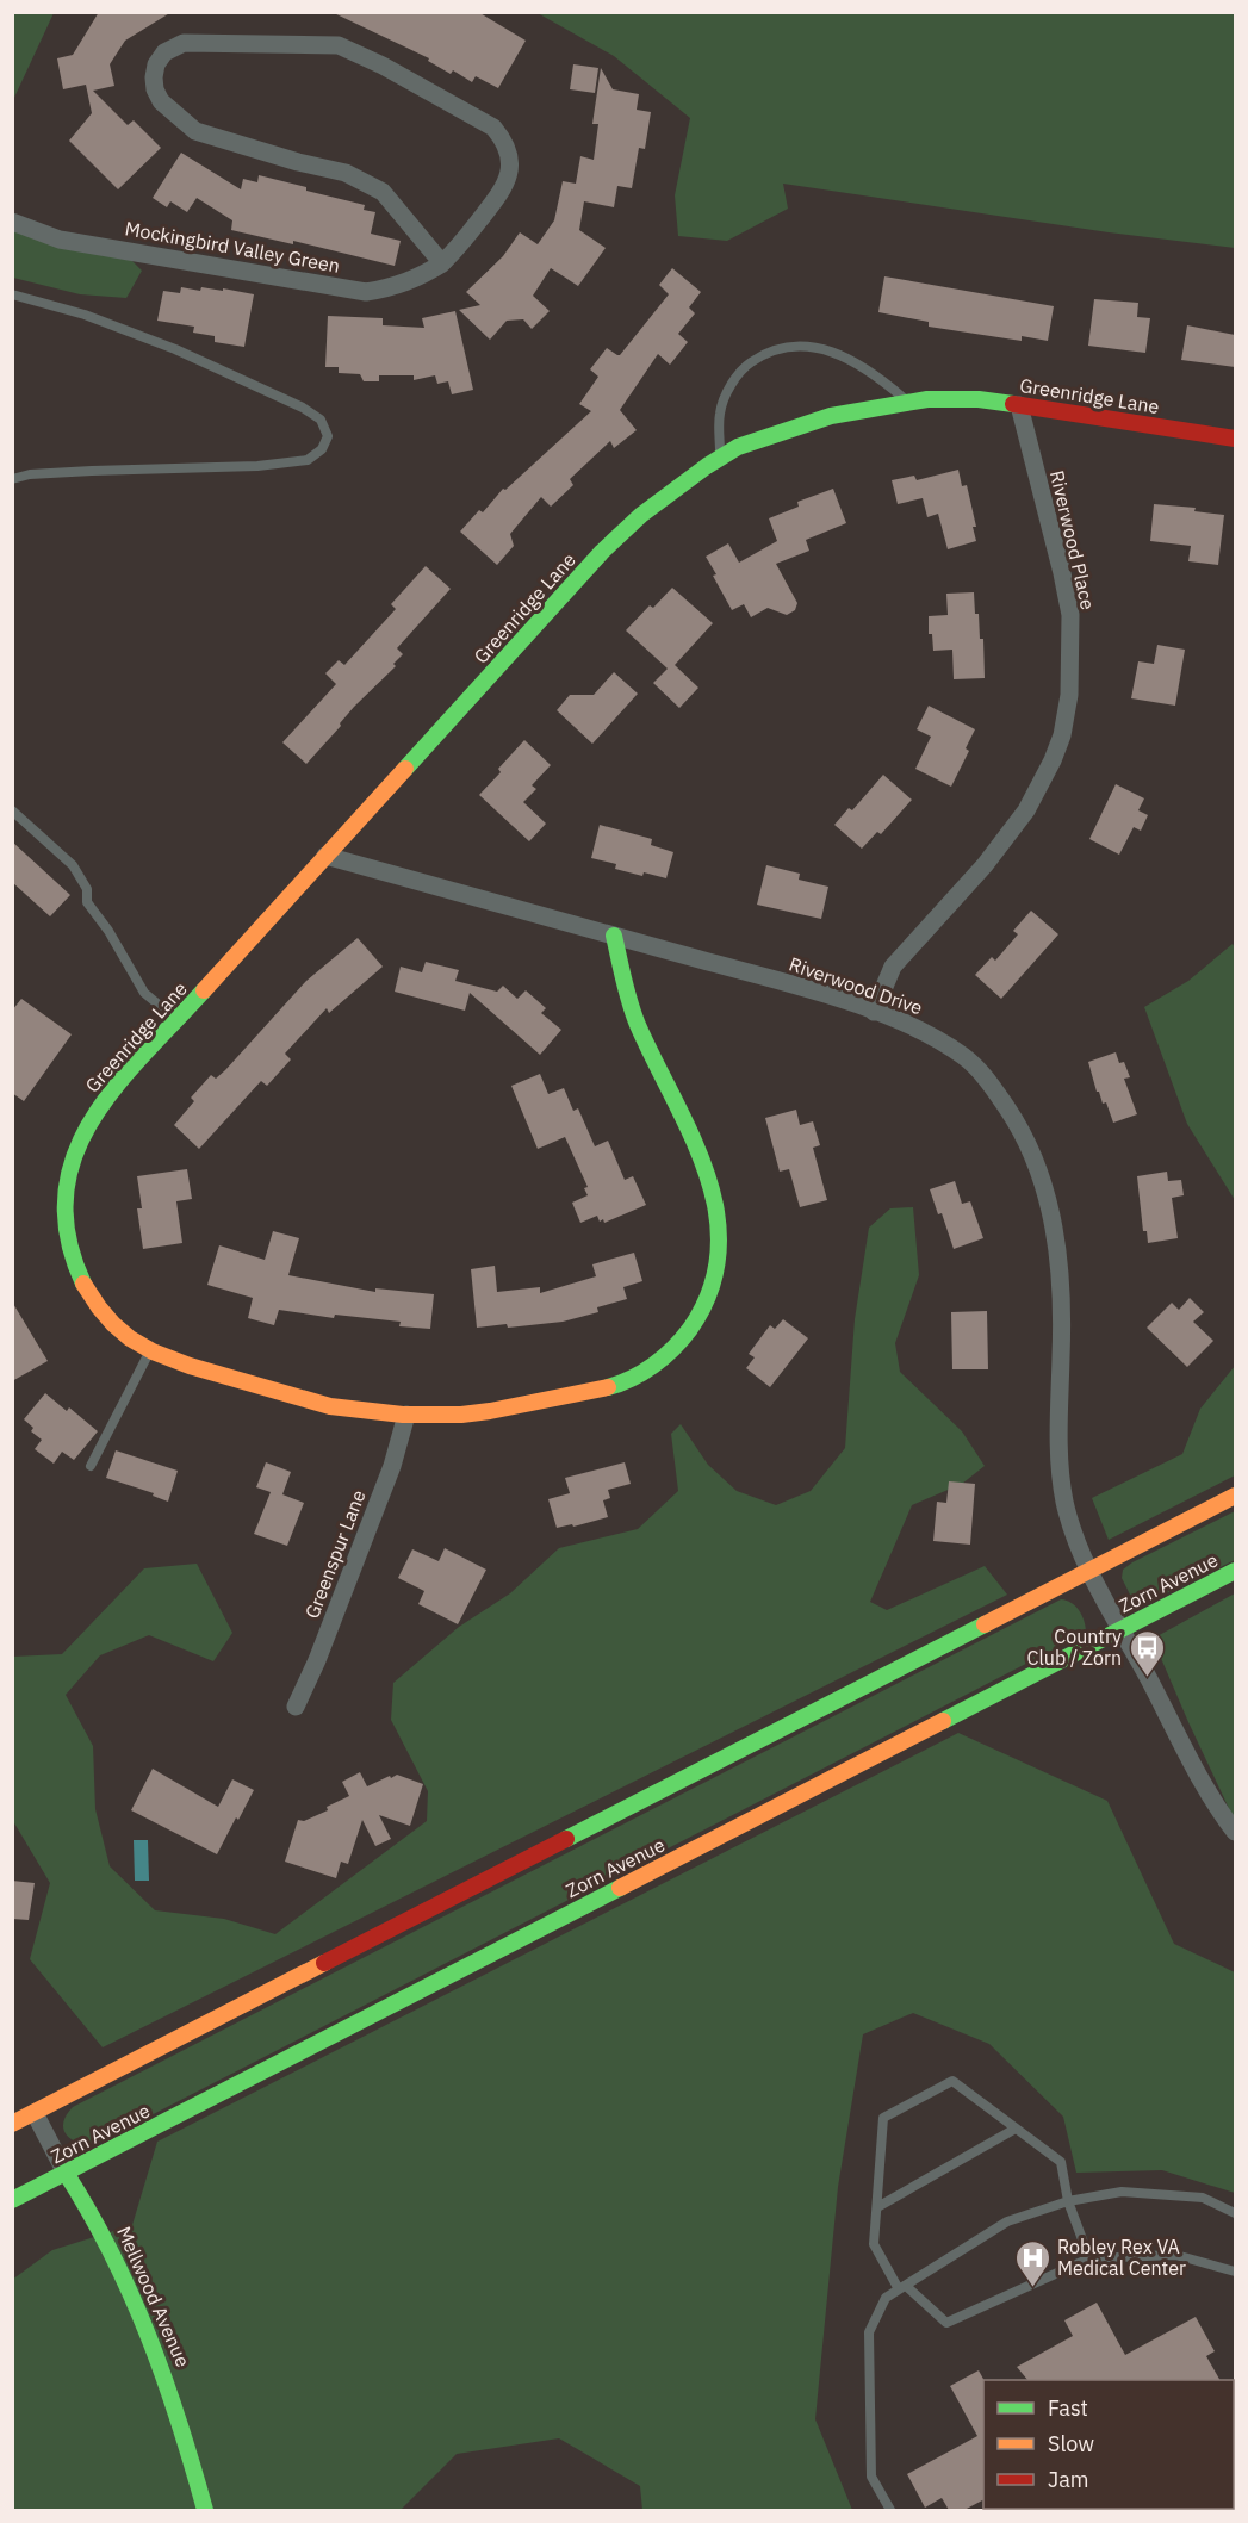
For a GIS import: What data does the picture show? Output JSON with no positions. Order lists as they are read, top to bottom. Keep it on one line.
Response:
{"streets":{"street":["Mockingbird Valley Green","Greenridge Lane","Riverwood Place","Riverwood Drive","Greenspur Lane","Zorn Avenue","Mellwood Avenue"]},"crossings":[["Greenridge Lane","Riverwood Place"],["Greenridge Lane","Riverwood Drive"],["Greenridge Lane","Greenspur Lane"],["Riverwood Place","Riverwood Drive"],["Riverwood Drive","Zorn Avenue"],["Zorn Avenue","Mellwood Avenue"]],"places":{"bus stop":["Country Club / Zorn"],"hospital":["Robley Rex VA Medical Center"]},"legend":["Fast","Slow","Jam"]}
